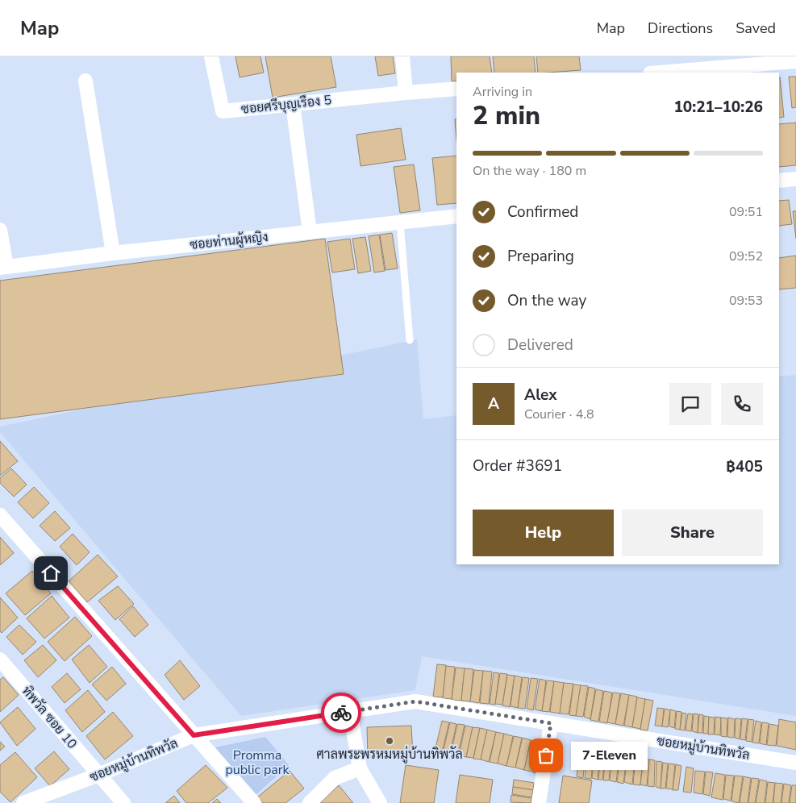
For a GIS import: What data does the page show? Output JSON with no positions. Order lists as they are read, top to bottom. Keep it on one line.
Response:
{"streets":{"street":["ซอยศรีบุญเรือง 5","ซอยท่านผู้หญิง","ทิพวัล ซอย 10","ซอยหมู่บ้านทิพวัล"]},"crossings":[["ทิพวัล ซอย 10","ซอยหมู่บ้านทิพวัล"]],"parks":["Promma public park"],"places":["ศาลพระพรหมหมู่บ้านทิพวัล","7-Eleven"],"page":{"header":"Map","nav":["Map","Directions","Saved"],"heading":["2 min","Arriving in","10:21–10:26"],"panel":["Alex","Courier · 4.8","Order #3691","฿405"],"bar":"On the way · 180 m","list":[["Confirmed","09:51"],["Preparing","09:52"],["On the way","09:53"],"Delivered"],"round":"A","buttons":["Help","Share"],"bubble":"7-Eleven"}}
